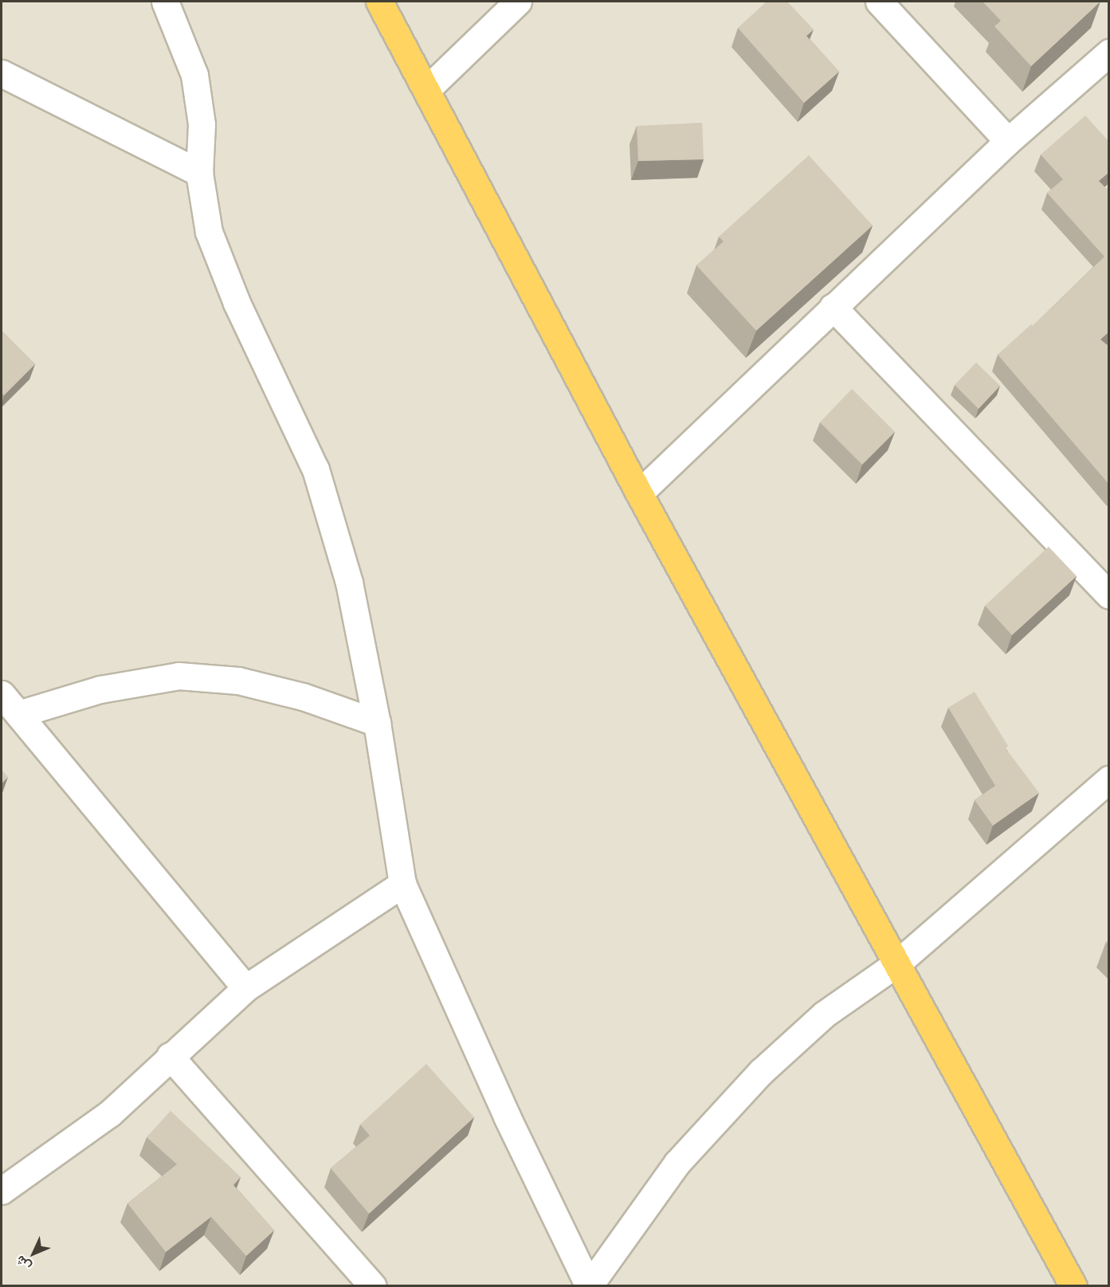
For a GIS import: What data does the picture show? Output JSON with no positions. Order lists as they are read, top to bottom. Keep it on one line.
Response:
{"north":"bottom left"}
